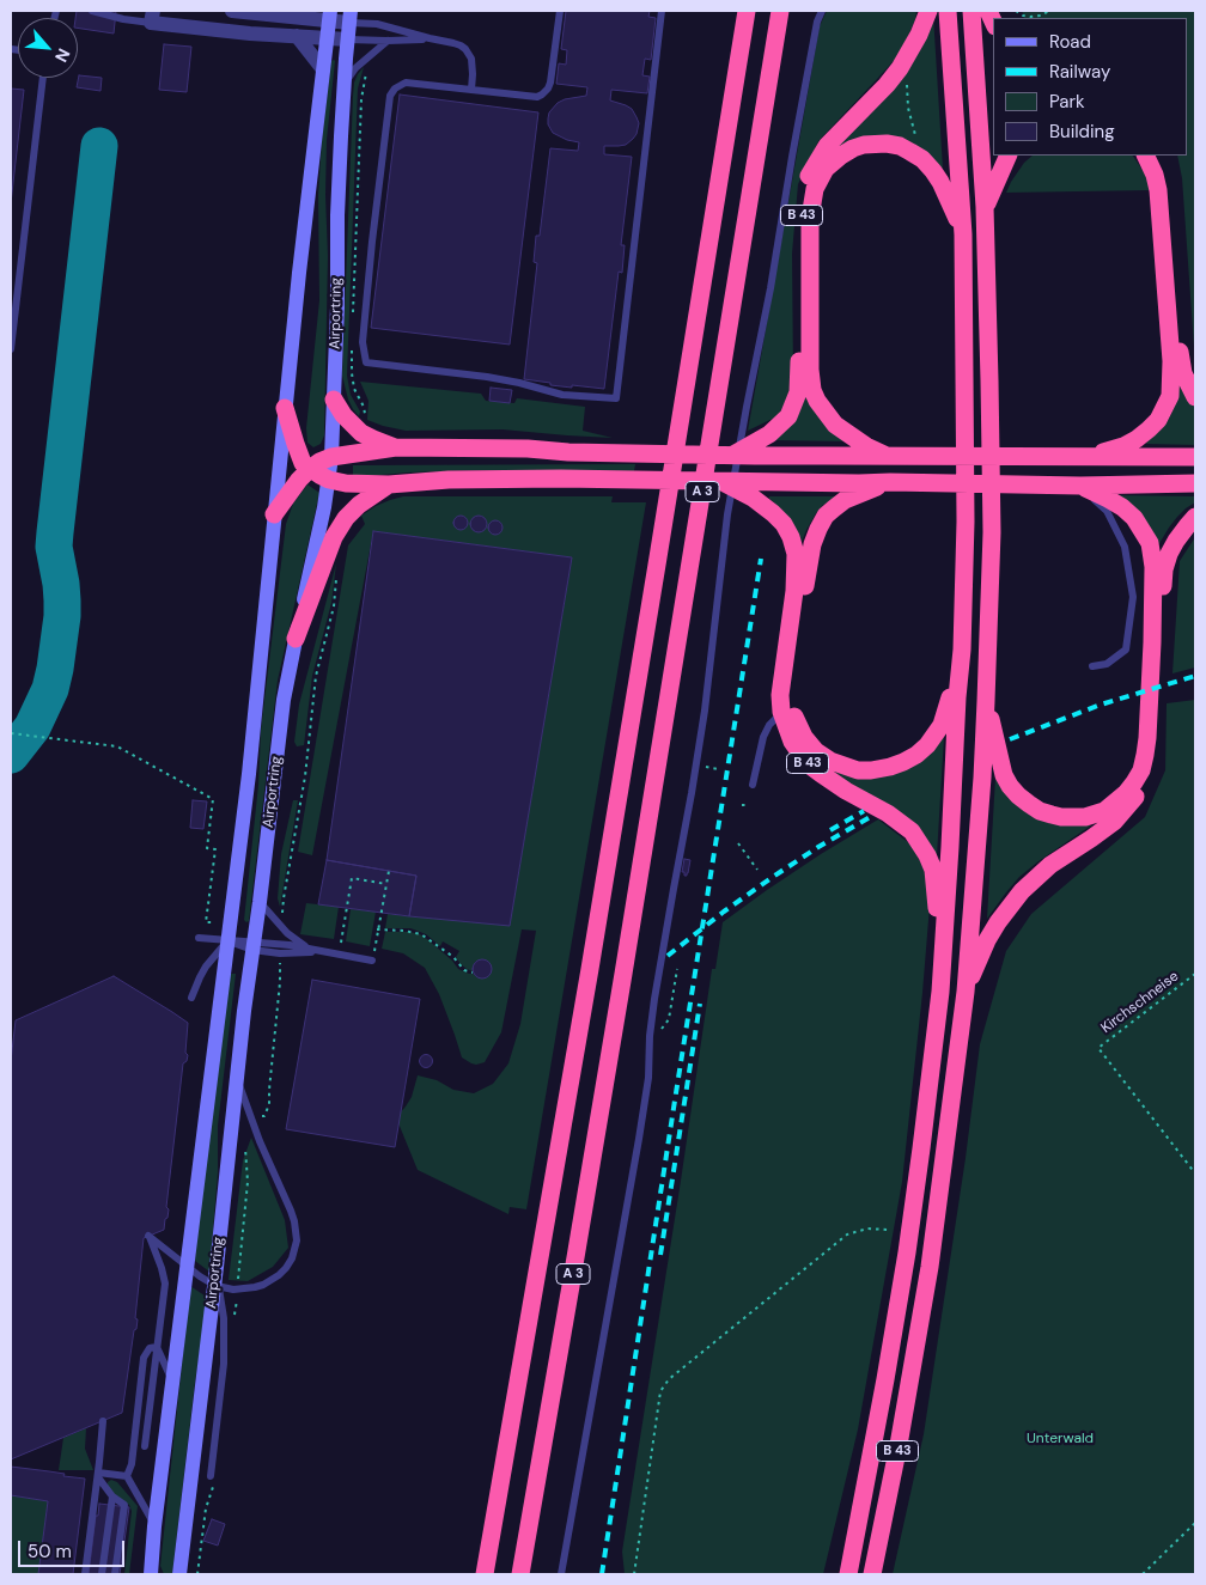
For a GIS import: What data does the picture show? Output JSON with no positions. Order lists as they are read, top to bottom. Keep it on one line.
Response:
{"streets":{"highway":["B 43","A 3"],"street":["Airportring"],"path":["Kirchschneise"]},"crossings":[["B 43","Airportring"]],"parks":["Unterwald"],"legend":["Road","Railway","Park","Building"],"scale_bar":"50 m","north":"bottom right"}
